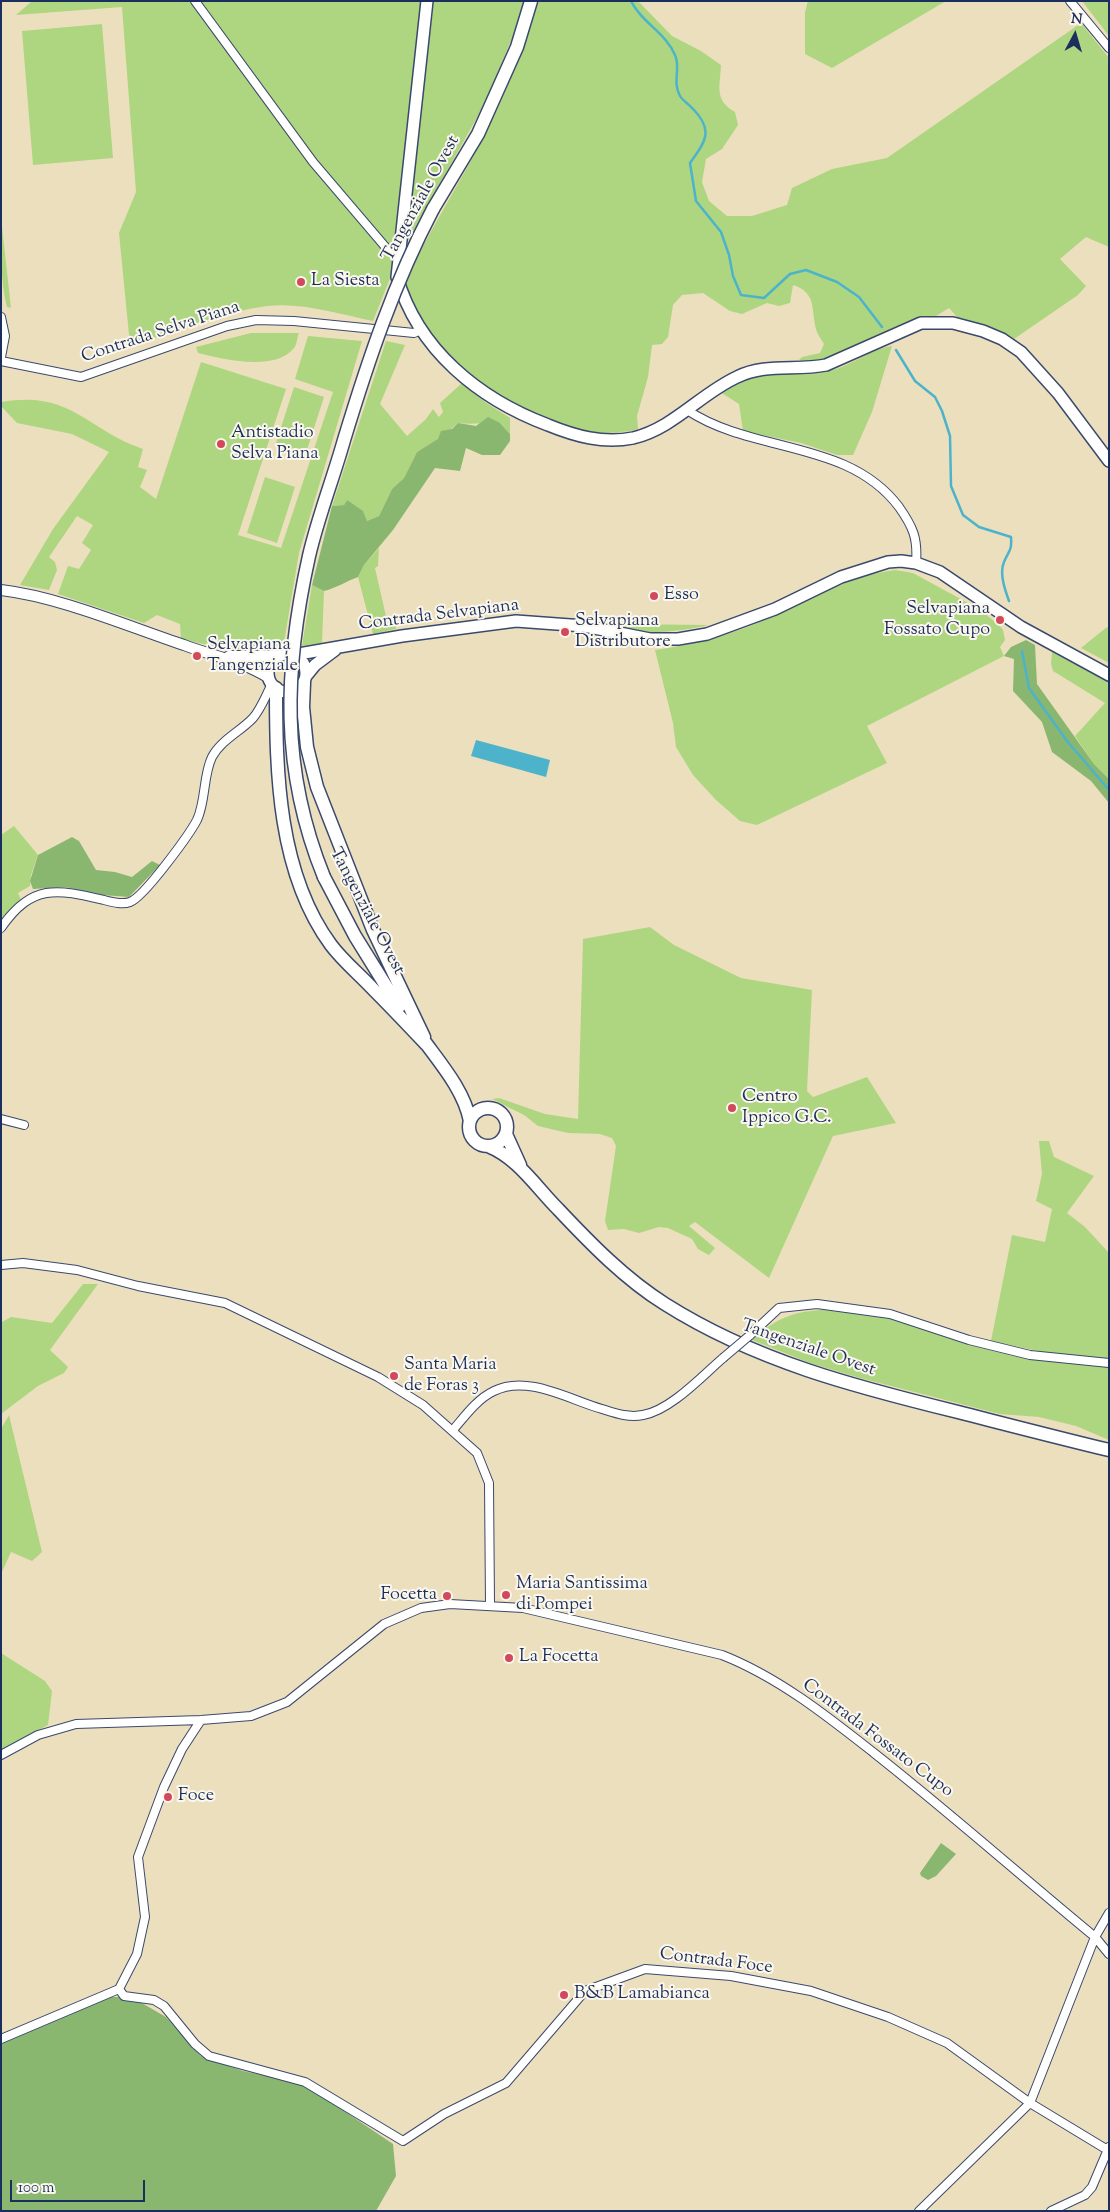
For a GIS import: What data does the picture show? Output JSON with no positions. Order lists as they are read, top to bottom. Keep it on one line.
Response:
{"streets":{"main road":["Tangenziale Ovest","Contrada Selvapiana"],"street":["Contrada Selva Piana","Contrada Fossato Cupo","Contrada Foce"]},"places":["La Siesta","Antistadio Selva Piana","Esso","Selvapiana Fossato Cupo","Selvapiana Distributore","Selvapiana Tangenziale","Centro Ippico G.C.","Santa Maria de Foras 3","Maria Santissima di Pompei","Focetta","La Focetta","Foce","B&B Lamabianca"],"scale_bar":"100 m","north":"top"}
